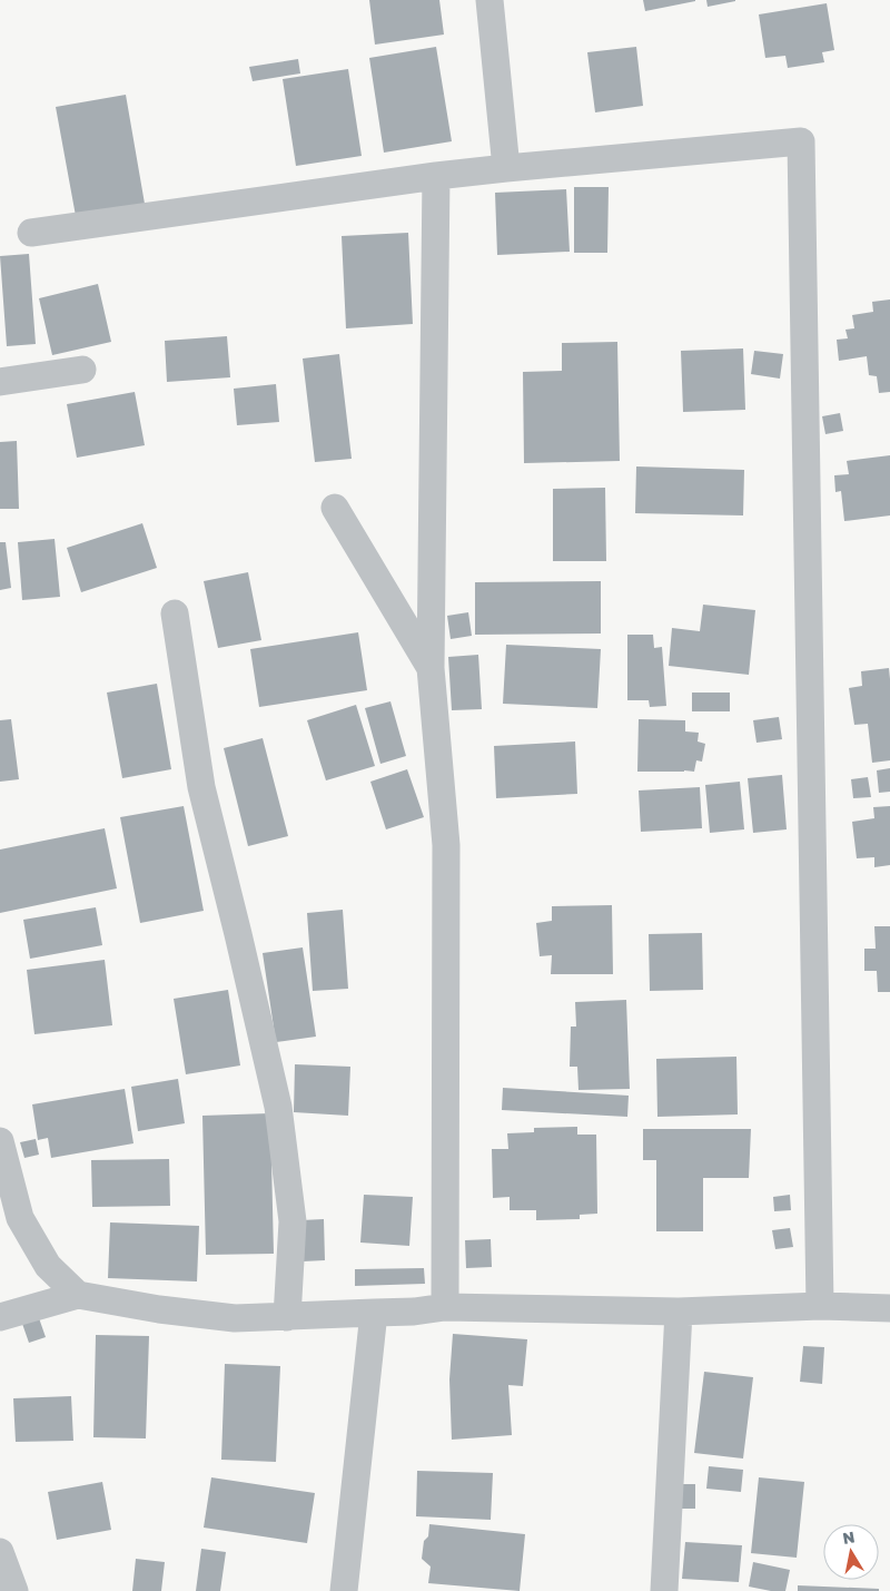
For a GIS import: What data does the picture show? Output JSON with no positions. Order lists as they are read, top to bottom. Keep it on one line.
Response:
{"north":"top"}
